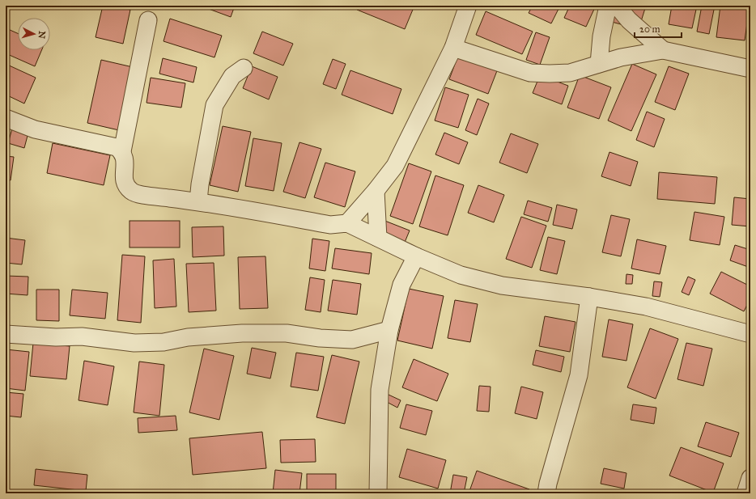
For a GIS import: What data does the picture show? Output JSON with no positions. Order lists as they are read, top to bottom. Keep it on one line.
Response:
{"scale_bar":"20 m","north":"right"}
